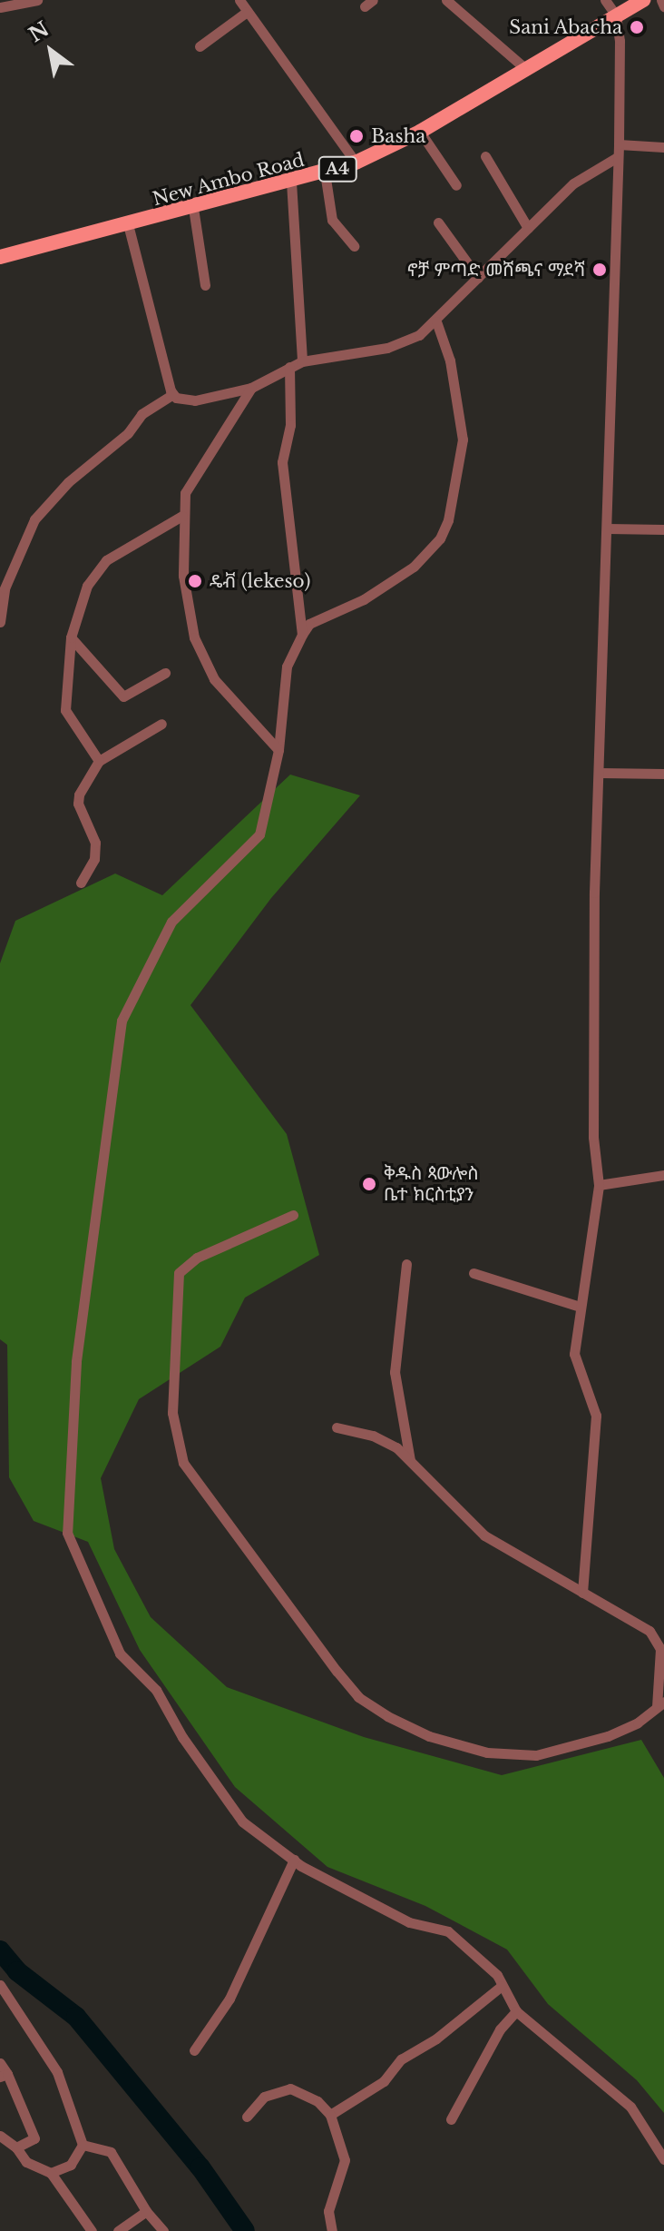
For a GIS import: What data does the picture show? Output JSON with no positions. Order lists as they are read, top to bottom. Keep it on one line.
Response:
{"streets":{"main road":["A4","New Ambo Road"]},"places":["Sani Abacha","Basha","ኖቻ ምጣድ መሸጫና ማደሻ","ዴቭ (lekeso)","ቅዱስ ጳውሎስ ቤተ ክርስቲያን"],"north":"top left"}
